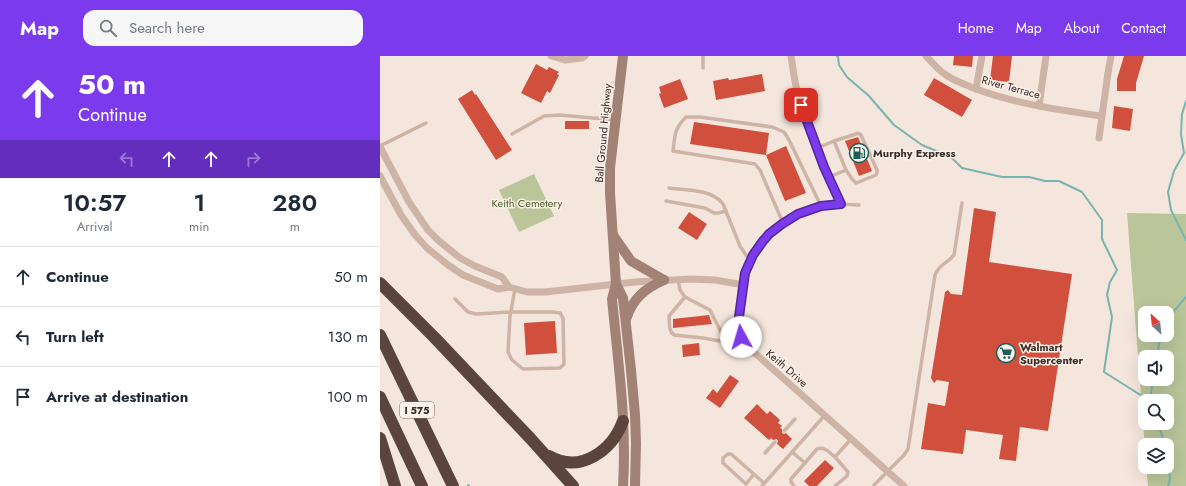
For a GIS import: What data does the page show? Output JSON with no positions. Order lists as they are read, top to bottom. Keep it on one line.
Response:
{"streets":{"highway":["I 575"],"main road":["Ball Ground Highway"],"street":["River Terrace","Keith Drive"]},"parks":["Keith Cemetery"],"places":{"fuel station":["Murphy Express"],"supermarket":["Walmart Supercenter"]},"north":"top left","page":{"header":"Map","search":"Search here","nav":["Home","Map","About","Contact"],"turn":["50 m","Continue"],"eta":["10:57","Arrival","1","min","280","m"],"list":[{"name":"Continue","value":"50 m"},{"name":"Turn left","value":"130 m"},{"name":"Arrive at destination","value":"100 m"}]}}
